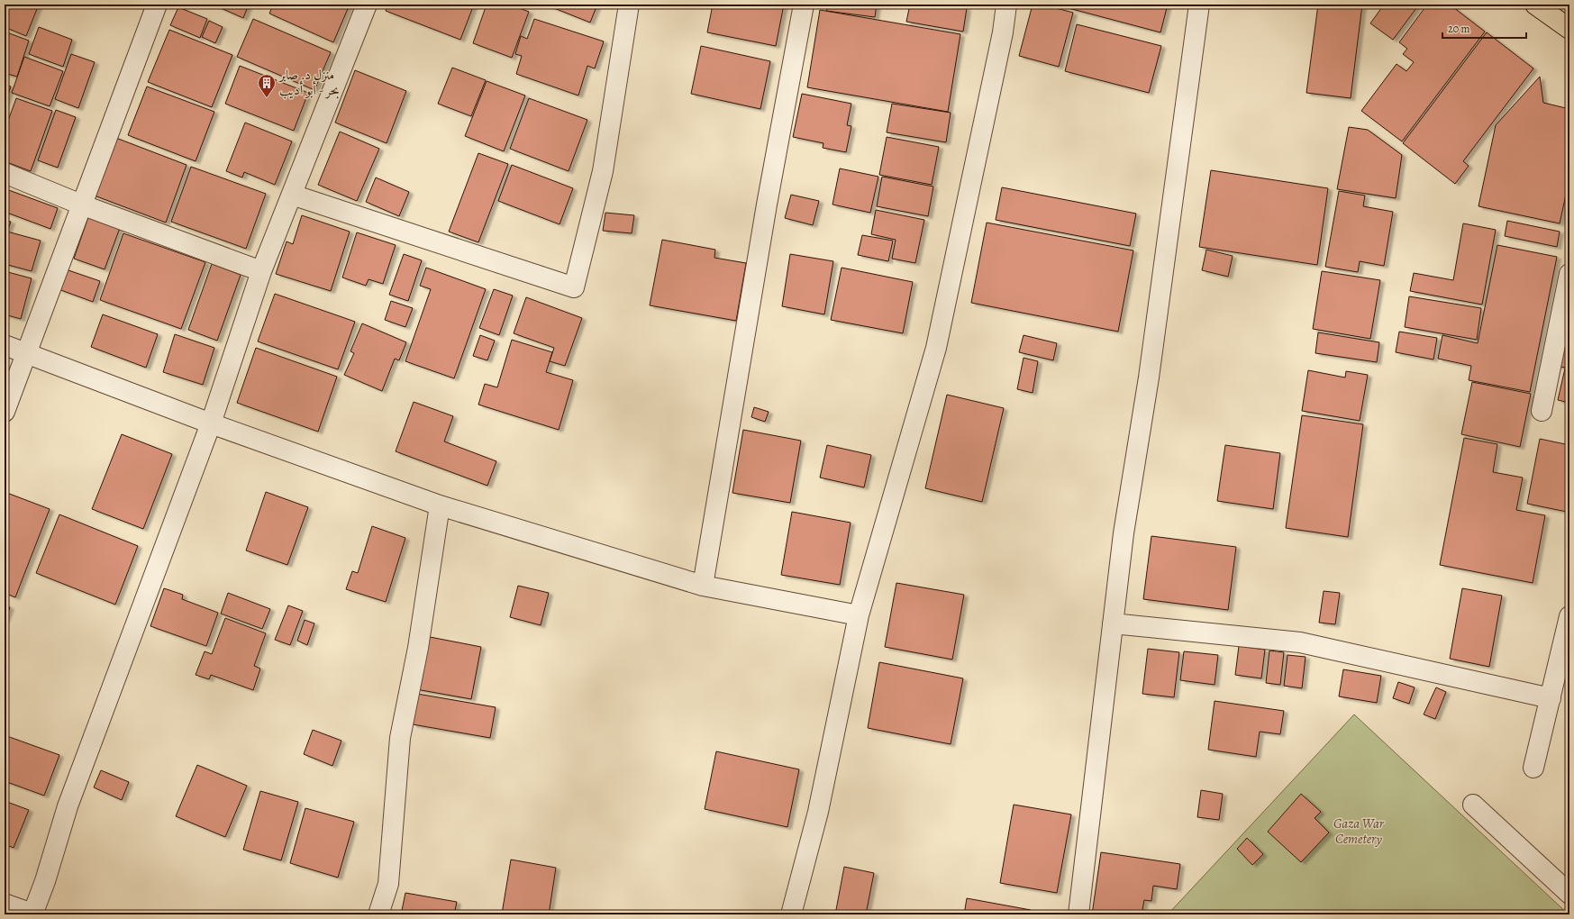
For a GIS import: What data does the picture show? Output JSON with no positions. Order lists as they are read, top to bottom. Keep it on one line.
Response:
{"parks":["Gaza War Cemetery"],"places":{"building":["منزل د. صابر بحر - أبو أديب"]},"scale_bar":"20 m"}
